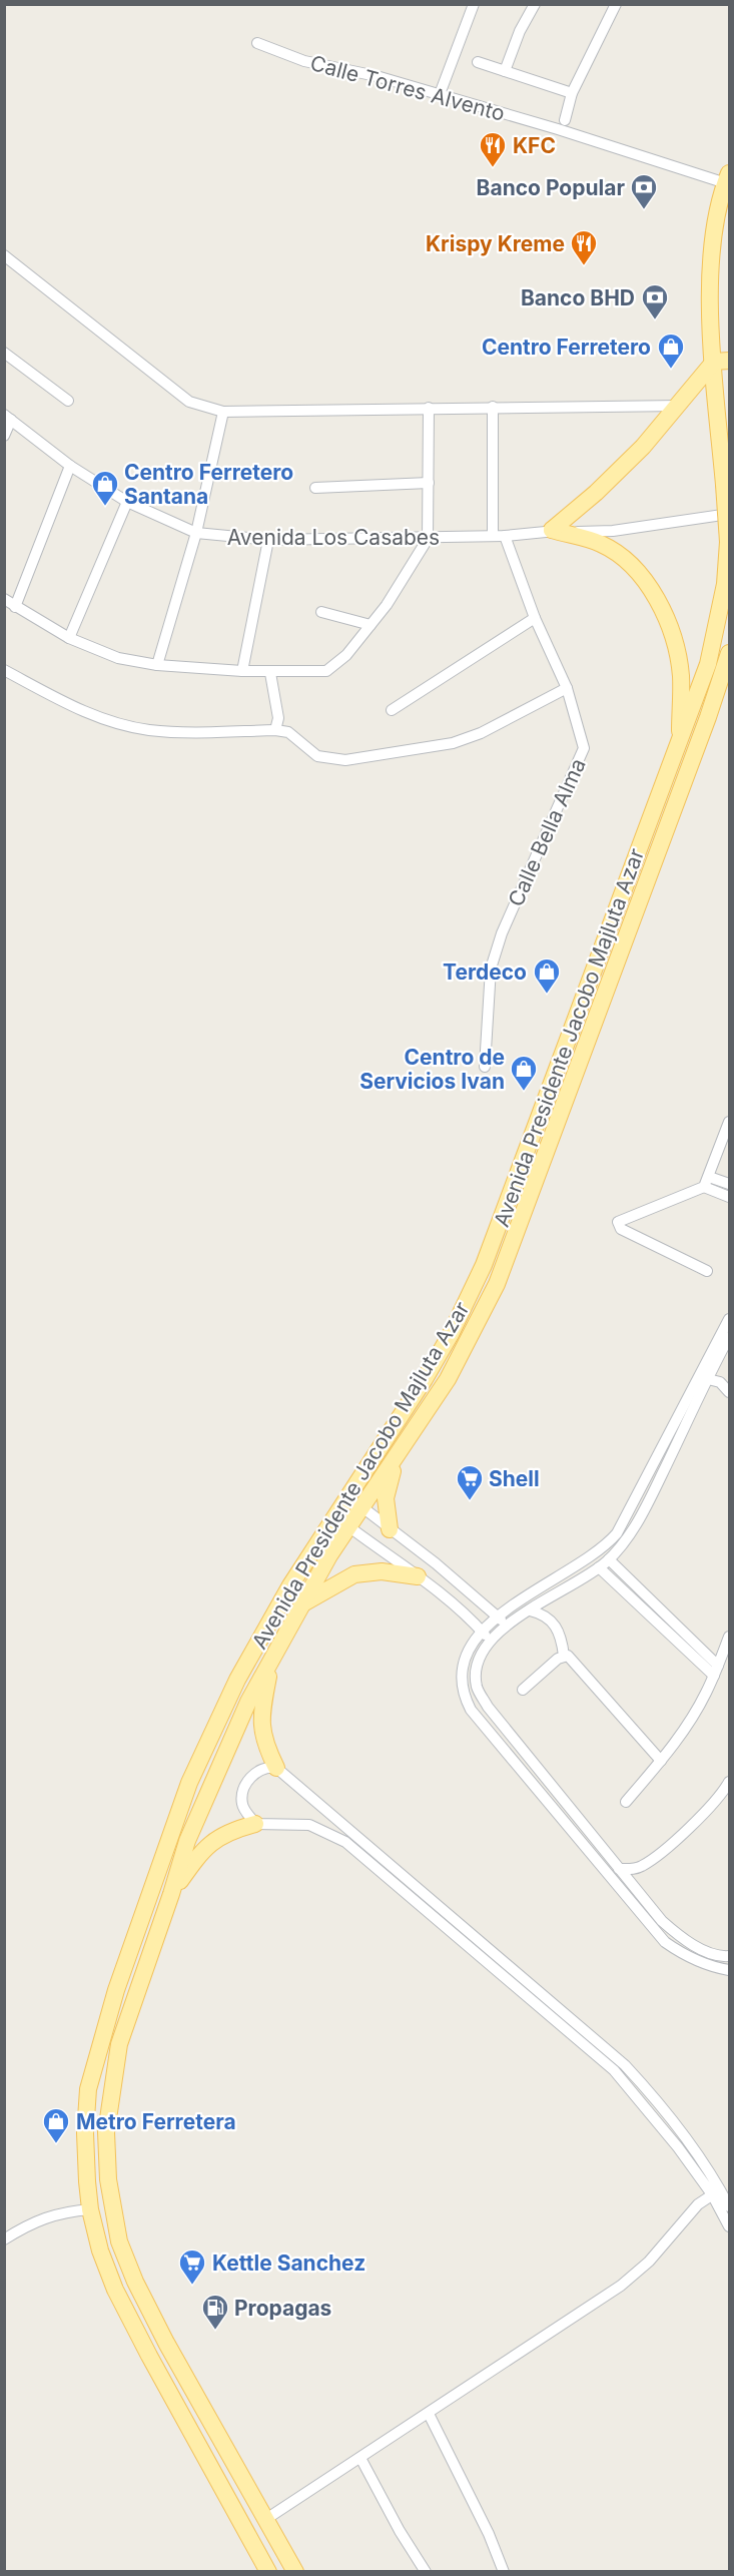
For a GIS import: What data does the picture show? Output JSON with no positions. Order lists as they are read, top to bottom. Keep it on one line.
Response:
{"streets":{"main road":["Avenida Presidente Jacobo Majluta Azar"],"street":["Calle Torres Alvento","Avenida Los Casabes","Calle Bella Alma"]},"crossings":[["Calle Torres Alvento","Avenida Presidente Jacobo Majluta Azar"],["Avenida Los Casabes","Calle Bella Alma"]],"places":{"restaurant":["KFC","Krispy Kreme"],"bank":["Banco Popular","Banco BHD"],"shop":["Centro Ferretero","Centro Ferretero Santana","Terdeco","Centro de Servicios Ivan","Metro Ferretera"],"supermarket":["Shell","Kettle Sanchez"],"fuel station":["Propagas"]}}
